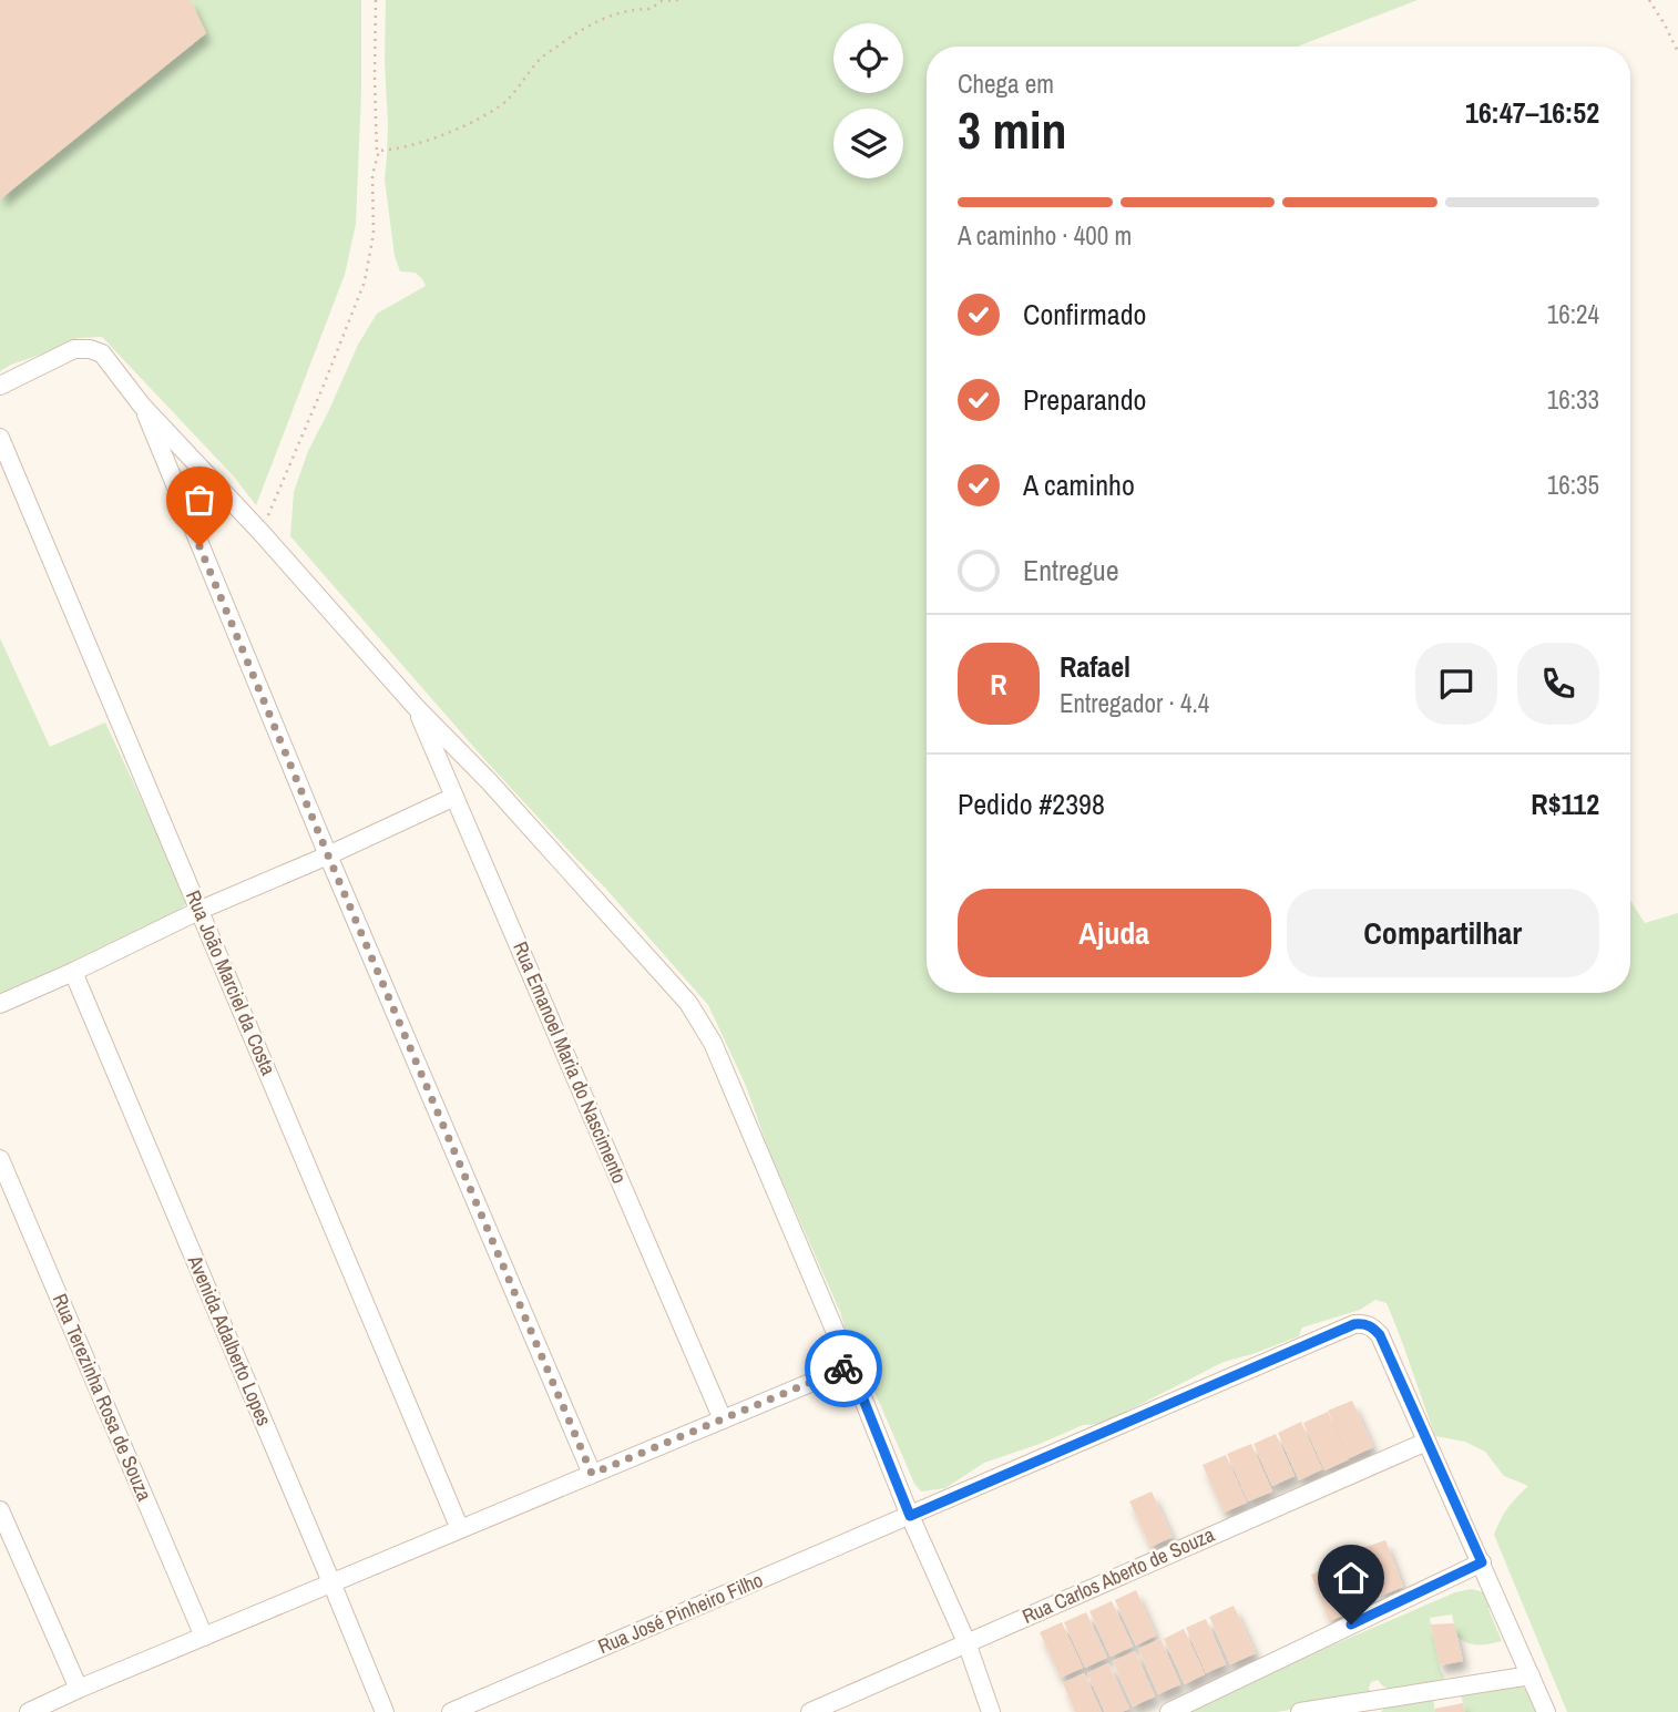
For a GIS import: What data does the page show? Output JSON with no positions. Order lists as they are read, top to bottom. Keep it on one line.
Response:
{"streets":{"street":["Rua João Marciel da Costa","Rua Emanoel Maria do Nascimento","Avenida Adalberto Lopes","Rua Terezinha Rosa de Souza","Rua Carlos Aberto de Souza","Rua José Pinheiro Filho"]},"crossings":[["Rua Carlos Aberto de Souza","Rua José Pinheiro Filho"]],"page":{"heading":["3 min","Chega em","16:47–16:52"],"panel":["Rafael","Entregador · 4.4","Pedido #2398","R$112"],"bar":"A caminho · 400 m","list":[["Confirmado","16:24"],["Preparando","16:33"],["A caminho","16:35"],"Entregue"],"round":"R","buttons":["Ajuda","Compartilhar"]}}
